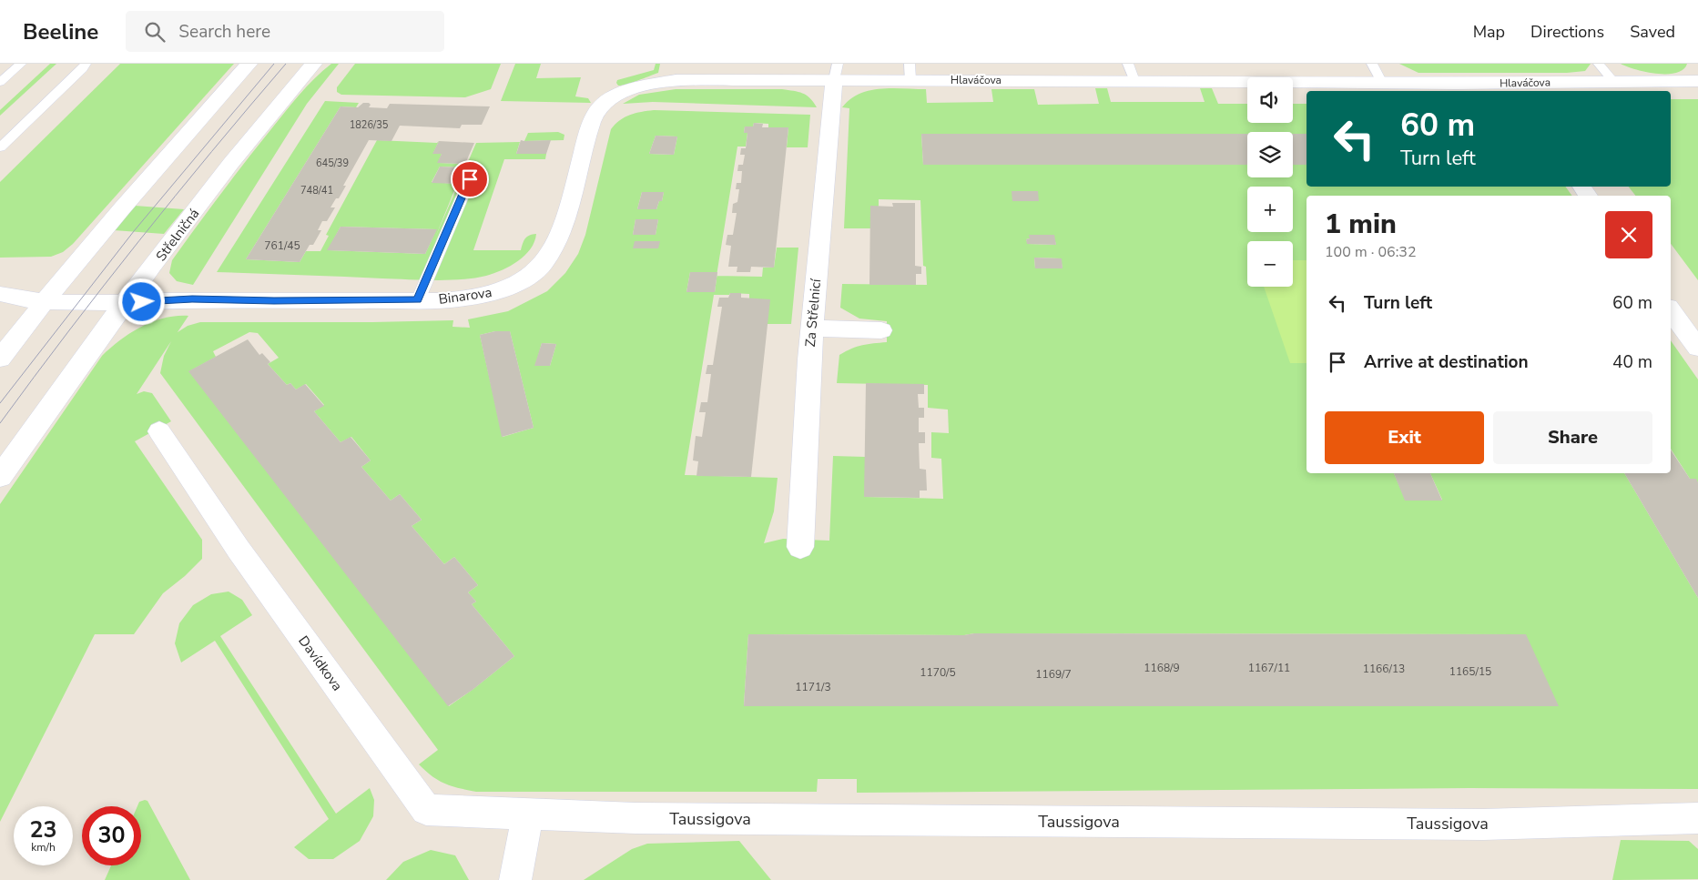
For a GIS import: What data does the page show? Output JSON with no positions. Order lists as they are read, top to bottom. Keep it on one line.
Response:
{"streets":{"street":["Hlaváčova","Střelničná","Binarova","Za Střelnicí","Davídkova","Taussigova"]},"crossings":[["Hlaváčova","Binarova"],["Hlaváčova","Za Střelnicí"],["Střelničná","Binarova"],["Davídkova","Taussigova"]],"house_numbers":["1826/35","645/39","748/41","761/45","1168/9","1167/11","1166/13","1165/15","1170/5","1169/7","1171/3"],"page":{"header":"Beeline","search":"Search here","nav":["Map","Directions","Saved"],"map_buttons":["+","−"],"turn":["60 m","Turn left"],"heading":["1 min","100 m · 06:32"],"list":[{"name":"Turn left","value":"60 m"},{"name":"Arrive at destination","value":"40 m"}],"buttons":["Exit","Share"],"speed":"23 km/h","limit":"30"}}
